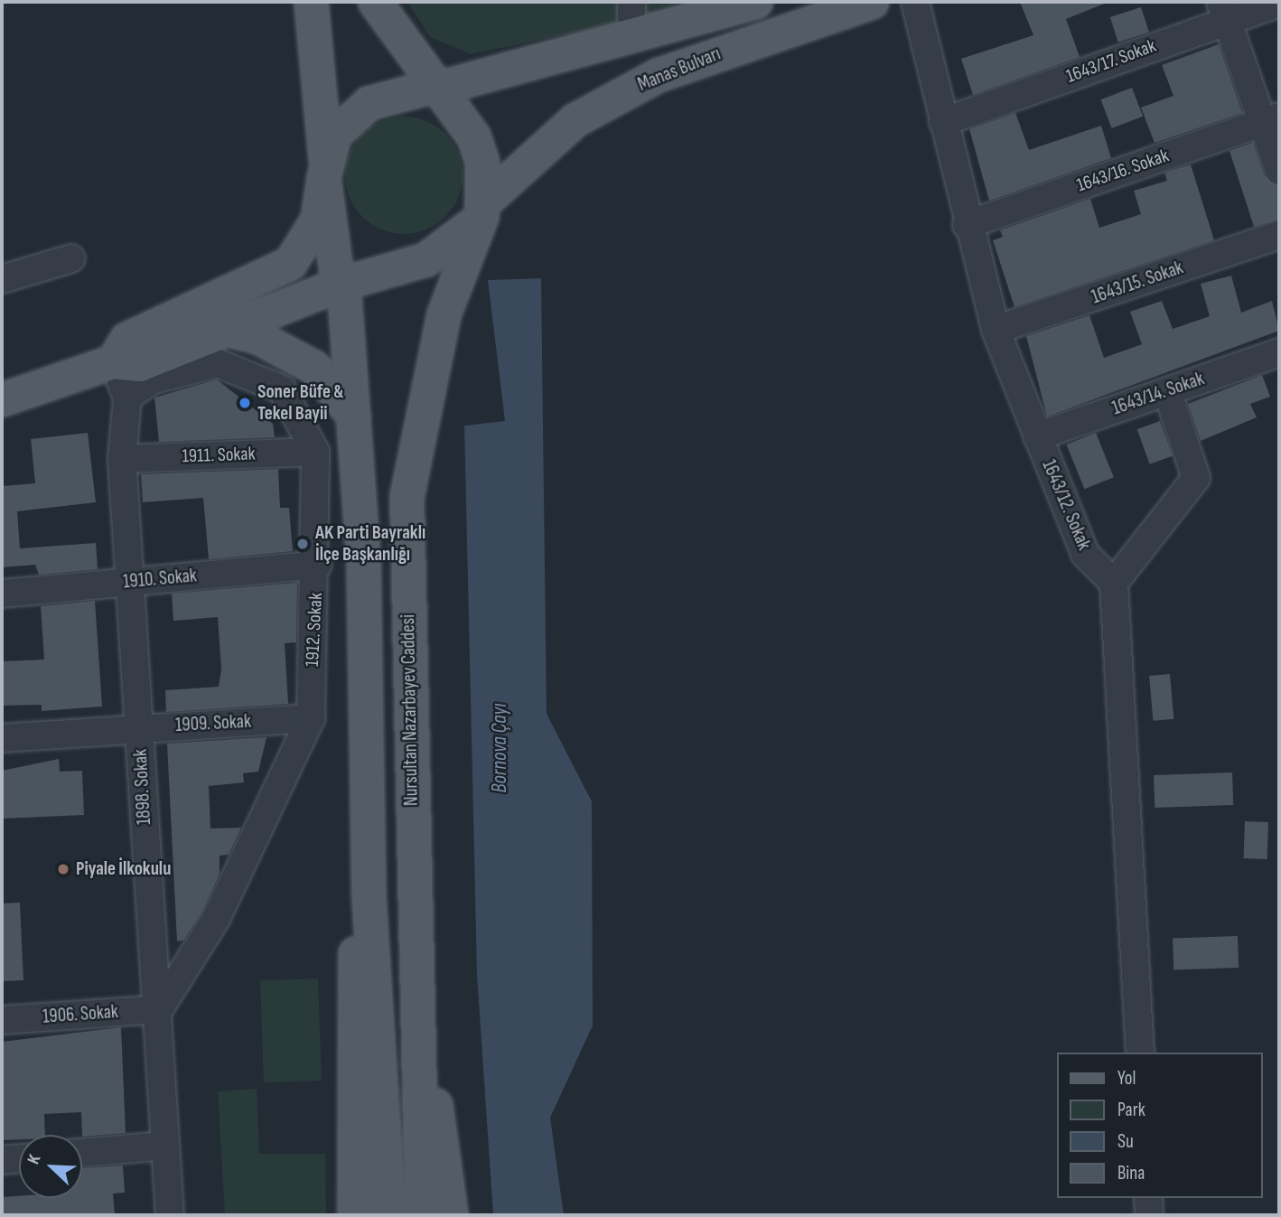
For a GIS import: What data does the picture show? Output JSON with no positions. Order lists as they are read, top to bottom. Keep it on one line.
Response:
{"streets":{"main road":["Manas Bulvarı","Nursultan Nazarbayev Caddesi"],"street":["1643/17. Sokak","1643/16. Sokak","1643/15. Sokak","1643/14. Sokak","1911. Sokak","1643/12. Sokak","1910. Sokak","1912. Sokak","1909. Sokak","1898. Sokak","1906. Sokak"]},"crossings":[["1643/17. Sokak","1643/12. Sokak"],["Manas Bulvarı","Nursultan Nazarbayev Caddesi"],["1643/16. Sokak","1643/12. Sokak"],["1643/15. Sokak","1643/12. Sokak"],["1643/14. Sokak","1643/12. Sokak"],["1911. Sokak","1912. Sokak"],["1911. Sokak","1898. Sokak"],["1910. Sokak","1912. Sokak"],["1910. Sokak","1898. Sokak"],["1912. Sokak","1909. Sokak"],["1912. Sokak","1898. Sokak"],["1912. Sokak","1906. Sokak"],["1909. Sokak","1898. Sokak"],["1898. Sokak","1906. Sokak"]],"water":["Bornova Çayı"],"places":["Soner Büfe & Tekel Bayii","AK Parti Bayraklı İlçe Başkanlığı","Piyale İlkokulu"],"legend":["Yol","Park","Su","Bina"],"north":"top left"}
